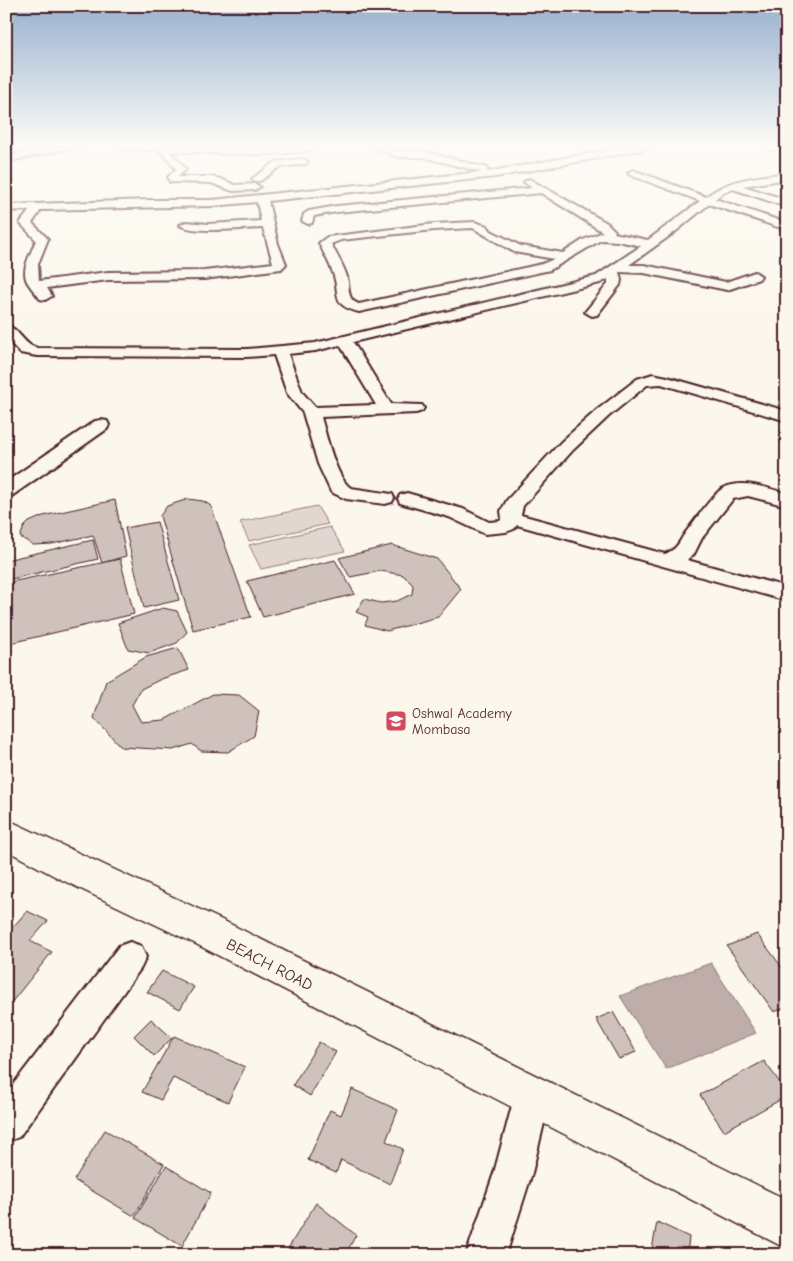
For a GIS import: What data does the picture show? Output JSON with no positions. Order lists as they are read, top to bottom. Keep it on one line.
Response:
{"streets":{"main road":["BEACH ROAD"]},"places":{"school or university":["Oshwal Academy Mombasa"]}}
